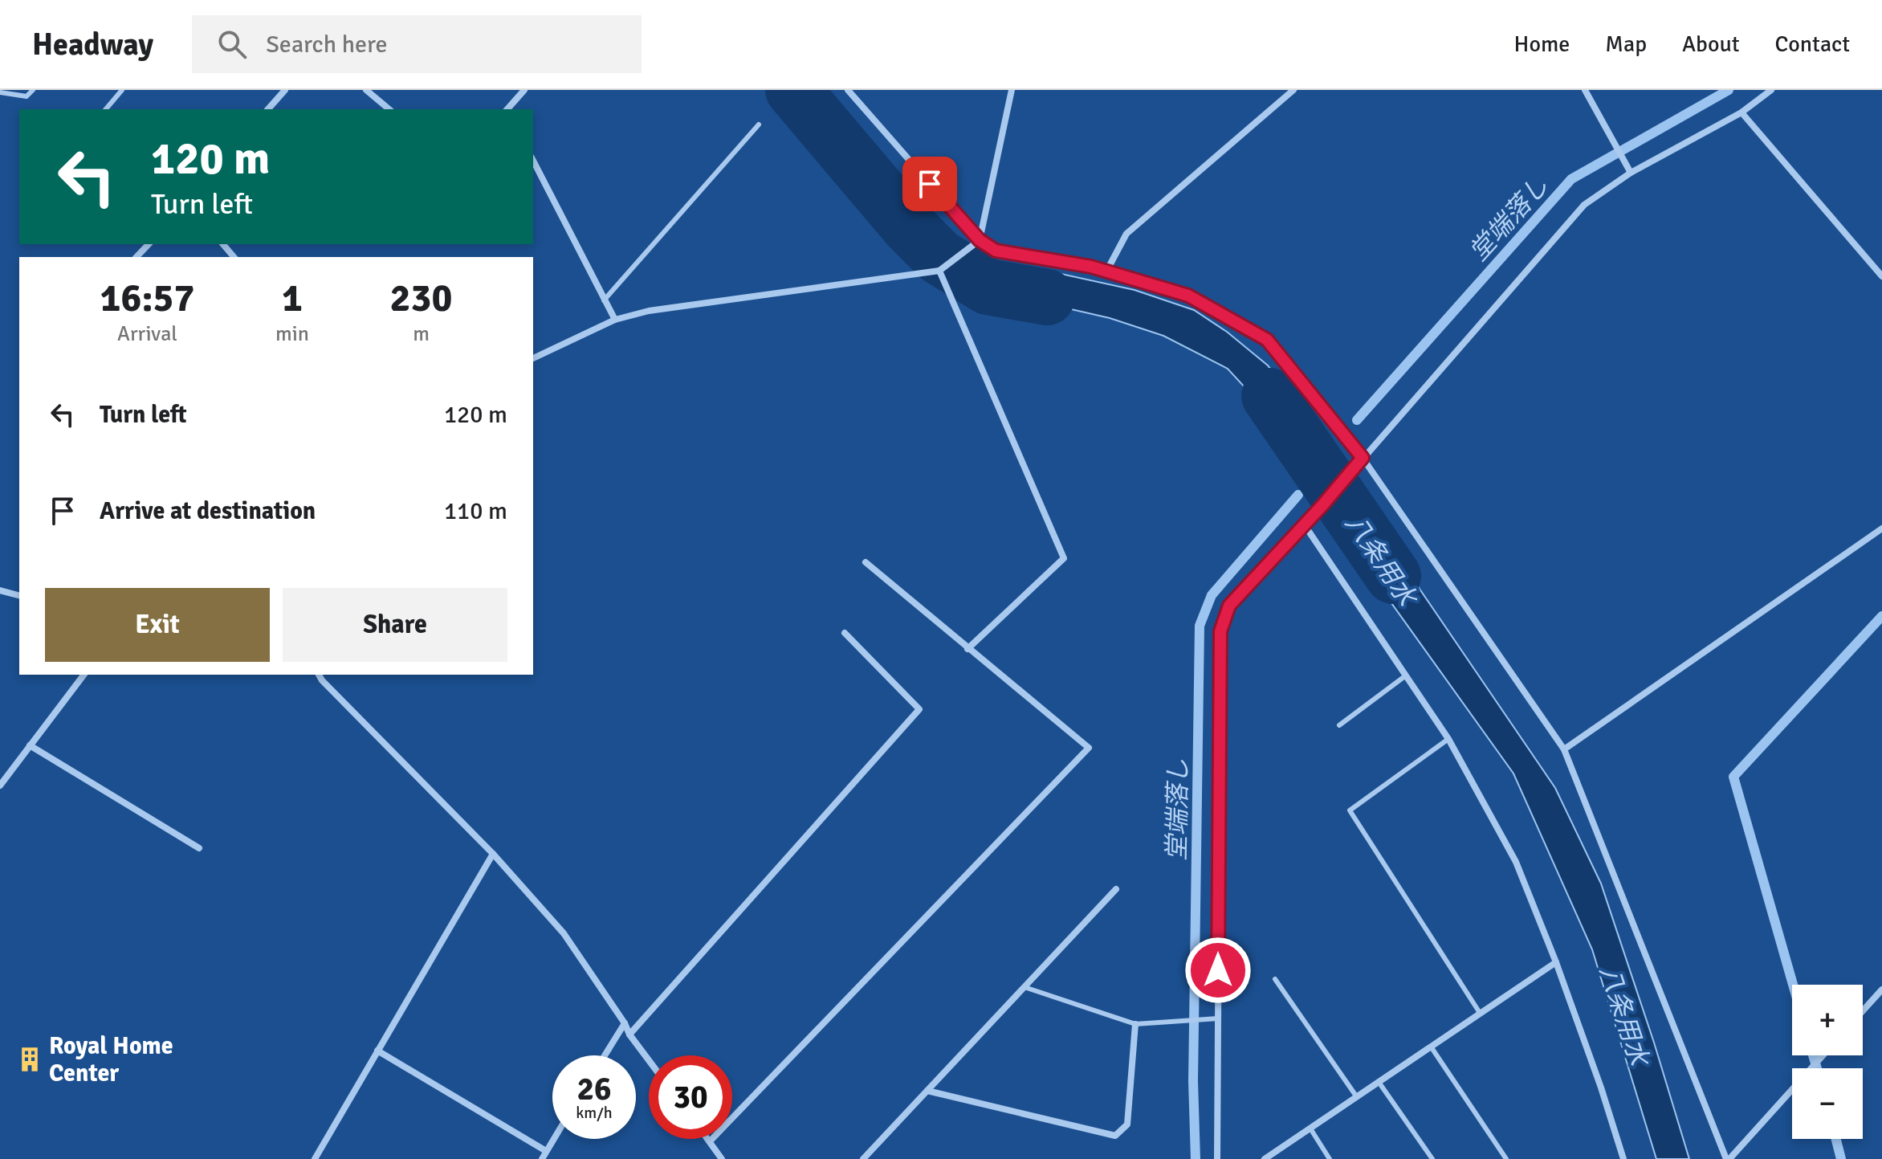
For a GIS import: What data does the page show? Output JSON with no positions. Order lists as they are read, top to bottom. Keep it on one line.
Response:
{"water":["堂端落し","八条用水"],"places":{"building":["Royal Home Center"]},"page":{"header":"Headway","search":"Search here","nav":["Home","Map","About","Contact"],"turn":["120 m","Turn left"],"eta":["16:57","Arrival","1","min","230","m"],"list":[{"name":"Turn left","value":"120 m"},{"name":"Arrive at destination","value":"110 m"}],"buttons":["Exit","Share"],"map_buttons":["+","−"],"speed":"26 km/h","limit":"30"}}
